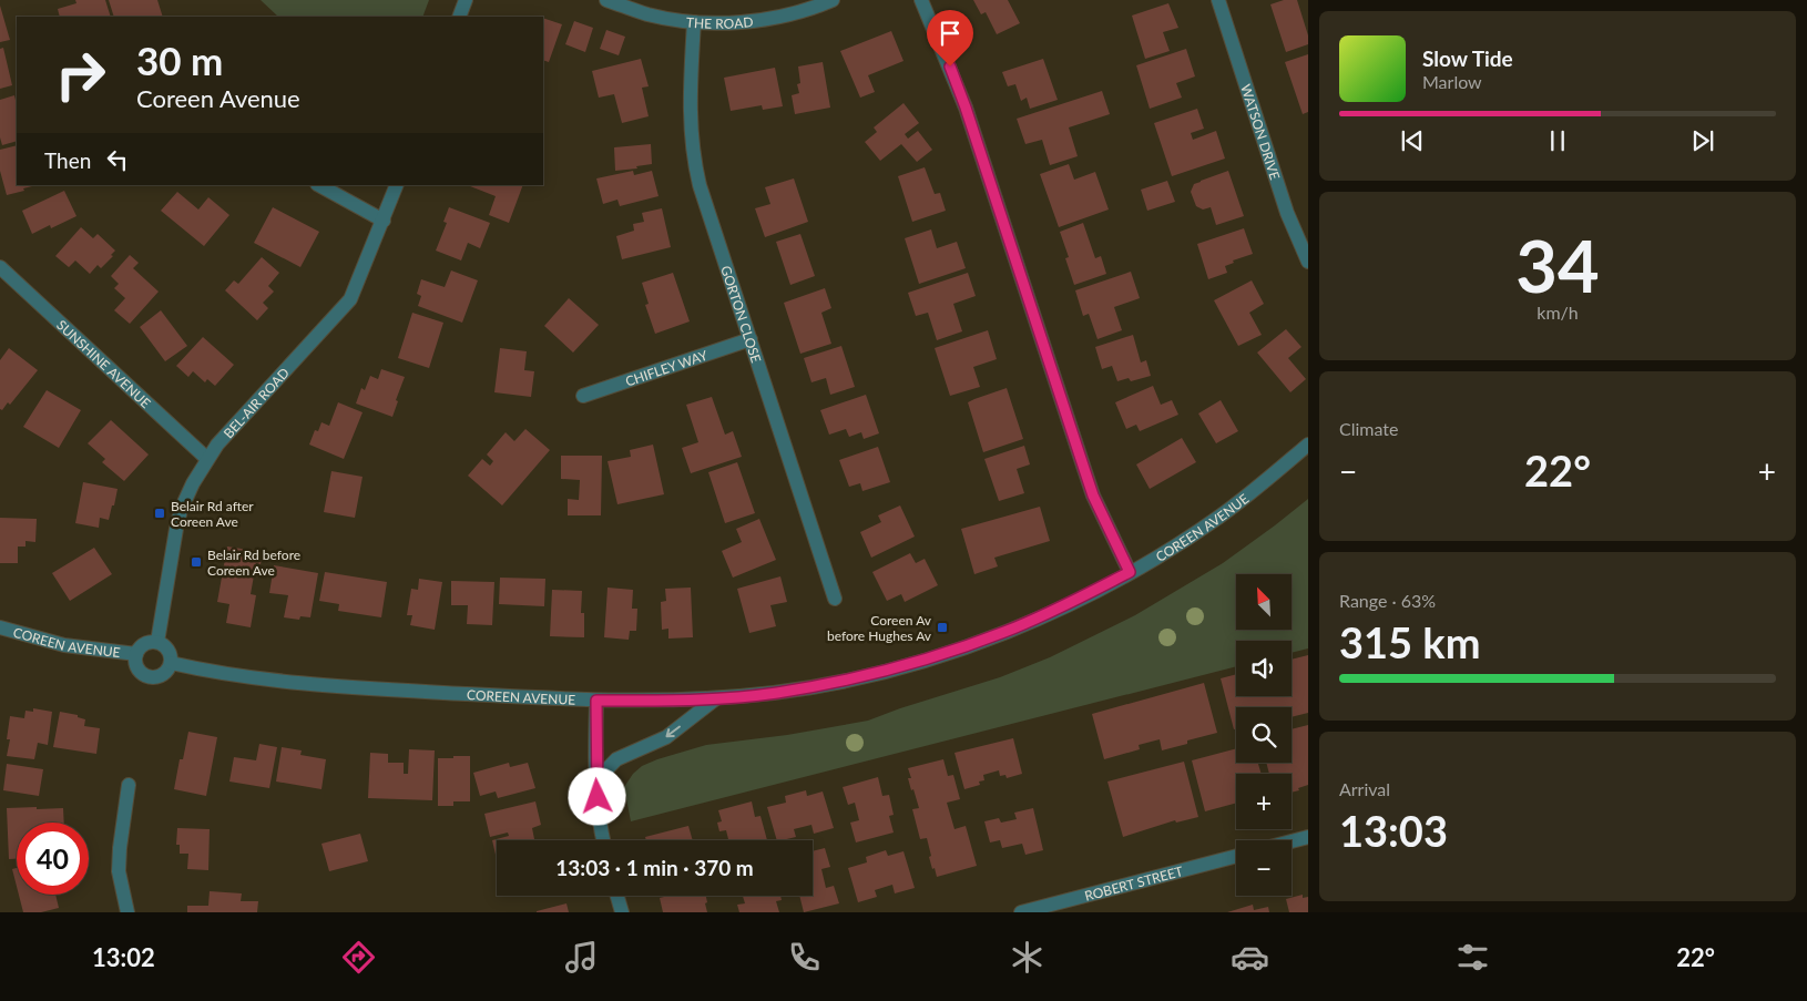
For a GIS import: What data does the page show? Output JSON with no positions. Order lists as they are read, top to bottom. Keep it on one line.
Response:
{"streets":{"street":["THE ROAD","WATSON DRIVE","GORTON CLOSE","SUNSHINE AVENUE","CHIFLEY WAY","BEL-AIR ROAD","COREEN AVENUE","ROBERT STREET"]},"crossings":[["THE ROAD","GORTON CLOSE"],["GORTON CLOSE","CHIFLEY WAY"],["SUNSHINE AVENUE","BEL-AIR ROAD"],["BEL-AIR ROAD","COREEN AVENUE"]],"places":{"transit":["Belair Rd after Coreen Ave","Belair Rd before Coreen Ave","Coreen Av before Hughes Av"]},"north":"top left","page":{"turn":["30 m","Coreen Avenue"],"song":["Slow Tide","Marlow"],"then":"Then","tile":[["34","km/h"],"Climate",["Range · 63%","315 km"],["Arrival","13:03"]],"heat":["−","22°","+"],"map_buttons":["+","−"],"limit":"40","trip":"13:03 · 1 min · 370 m","tabs":["13:02","22°"]}}
